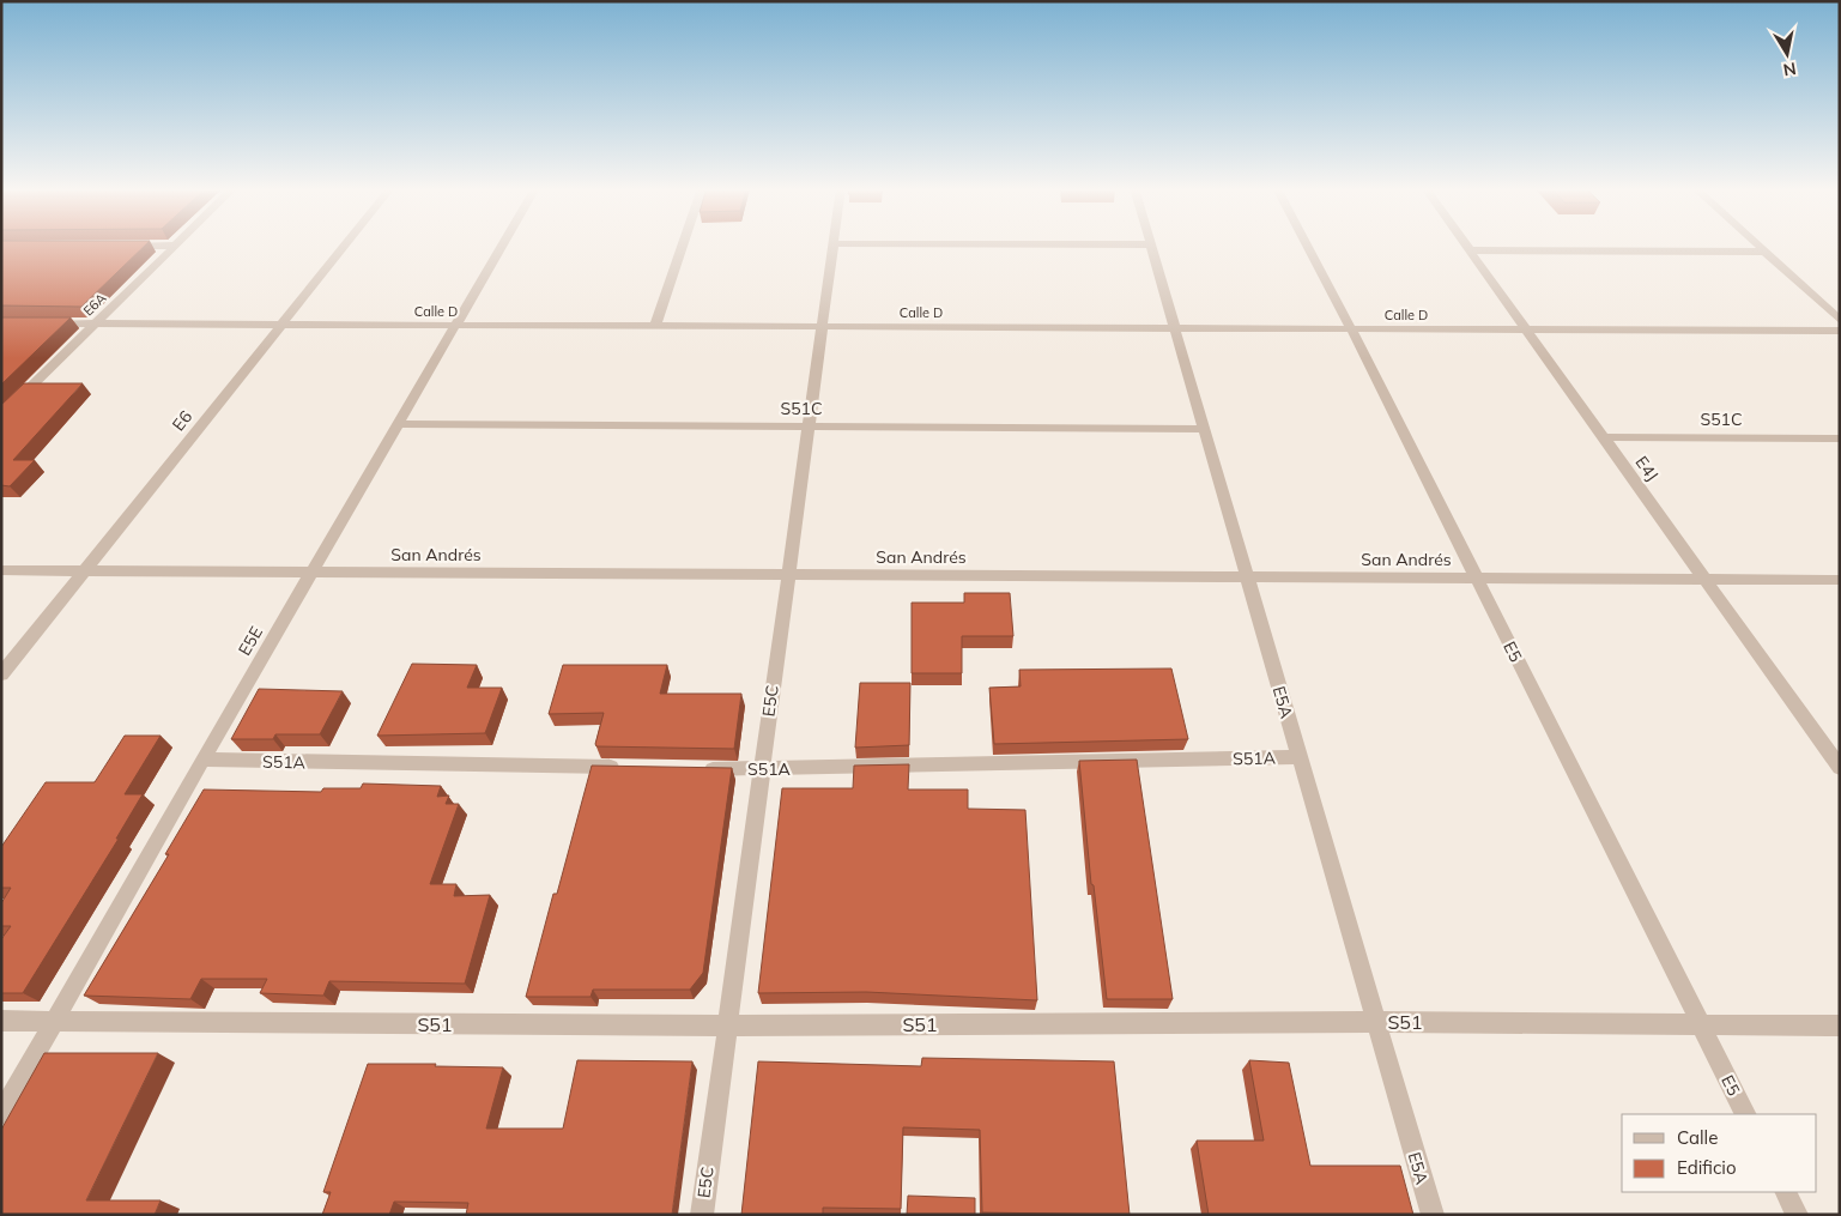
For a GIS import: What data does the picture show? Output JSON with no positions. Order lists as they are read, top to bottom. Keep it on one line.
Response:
{"streets":{"street":["E6A","Calle D","S51C","E6","E4J","San Andrés","E5E","E5","E5C","E5A","S51A","S51"]},"crossings":[["E6A","Calle D"],["Calle D","E6"],["Calle D","E4J"],["Calle D","E5E"],["Calle D","E5"],["Calle D","E5C"],["Calle D","E5A"],["S51C","E4J"],["S51C","E5E"],["S51C","E5C"],["S51C","E5A"],["E6","San Andrés"],["E4J","San Andrés"],["San Andrés","E5E"],["San Andrés","E5"],["San Andrés","E5C"],["San Andrés","E5A"],["E5E","S51A"],["E5E","S51"],["E5","S51"],["E5C","S51A"],["E5C","S51"],["E5A","S51A"],["E5A","S51"]],"legend":["Calle","Edificio"],"north":"bottom"}
